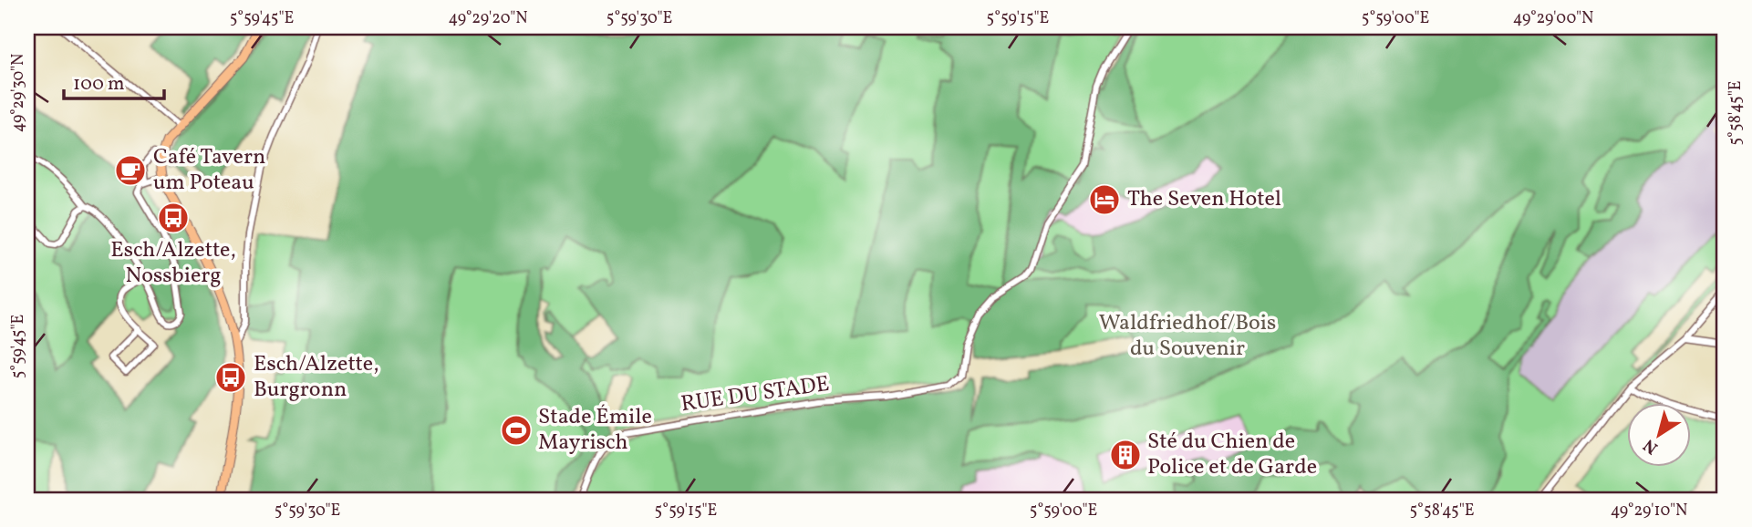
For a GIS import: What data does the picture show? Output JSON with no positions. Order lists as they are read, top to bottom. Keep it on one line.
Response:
{"streets":{"street":["RUE DU STADE"]},"parks":["Waldfriedhof/Bois du Souvenir"],"places":{"cafe":["Café Tavern um Poteau"],"hotel":["The Seven Hotel"],"bus stop":["Esch/Alzette, Nossbierg","Esch/Alzette, Burgronn"],"sports":["Stade Émile Mayrisch"],"building":["Sté du Chien de Police et de Garde"]},"scale_bar":"100 m","north":"bottom left","coordinates":["5°59'45\"E","49°29'20\"N","5°59'30\"E","5°59'15\"E","5°59'00\"E","49°29'00\"N","49°29'30\"N","5°58'45\"E","49°29'10\"N"]}
